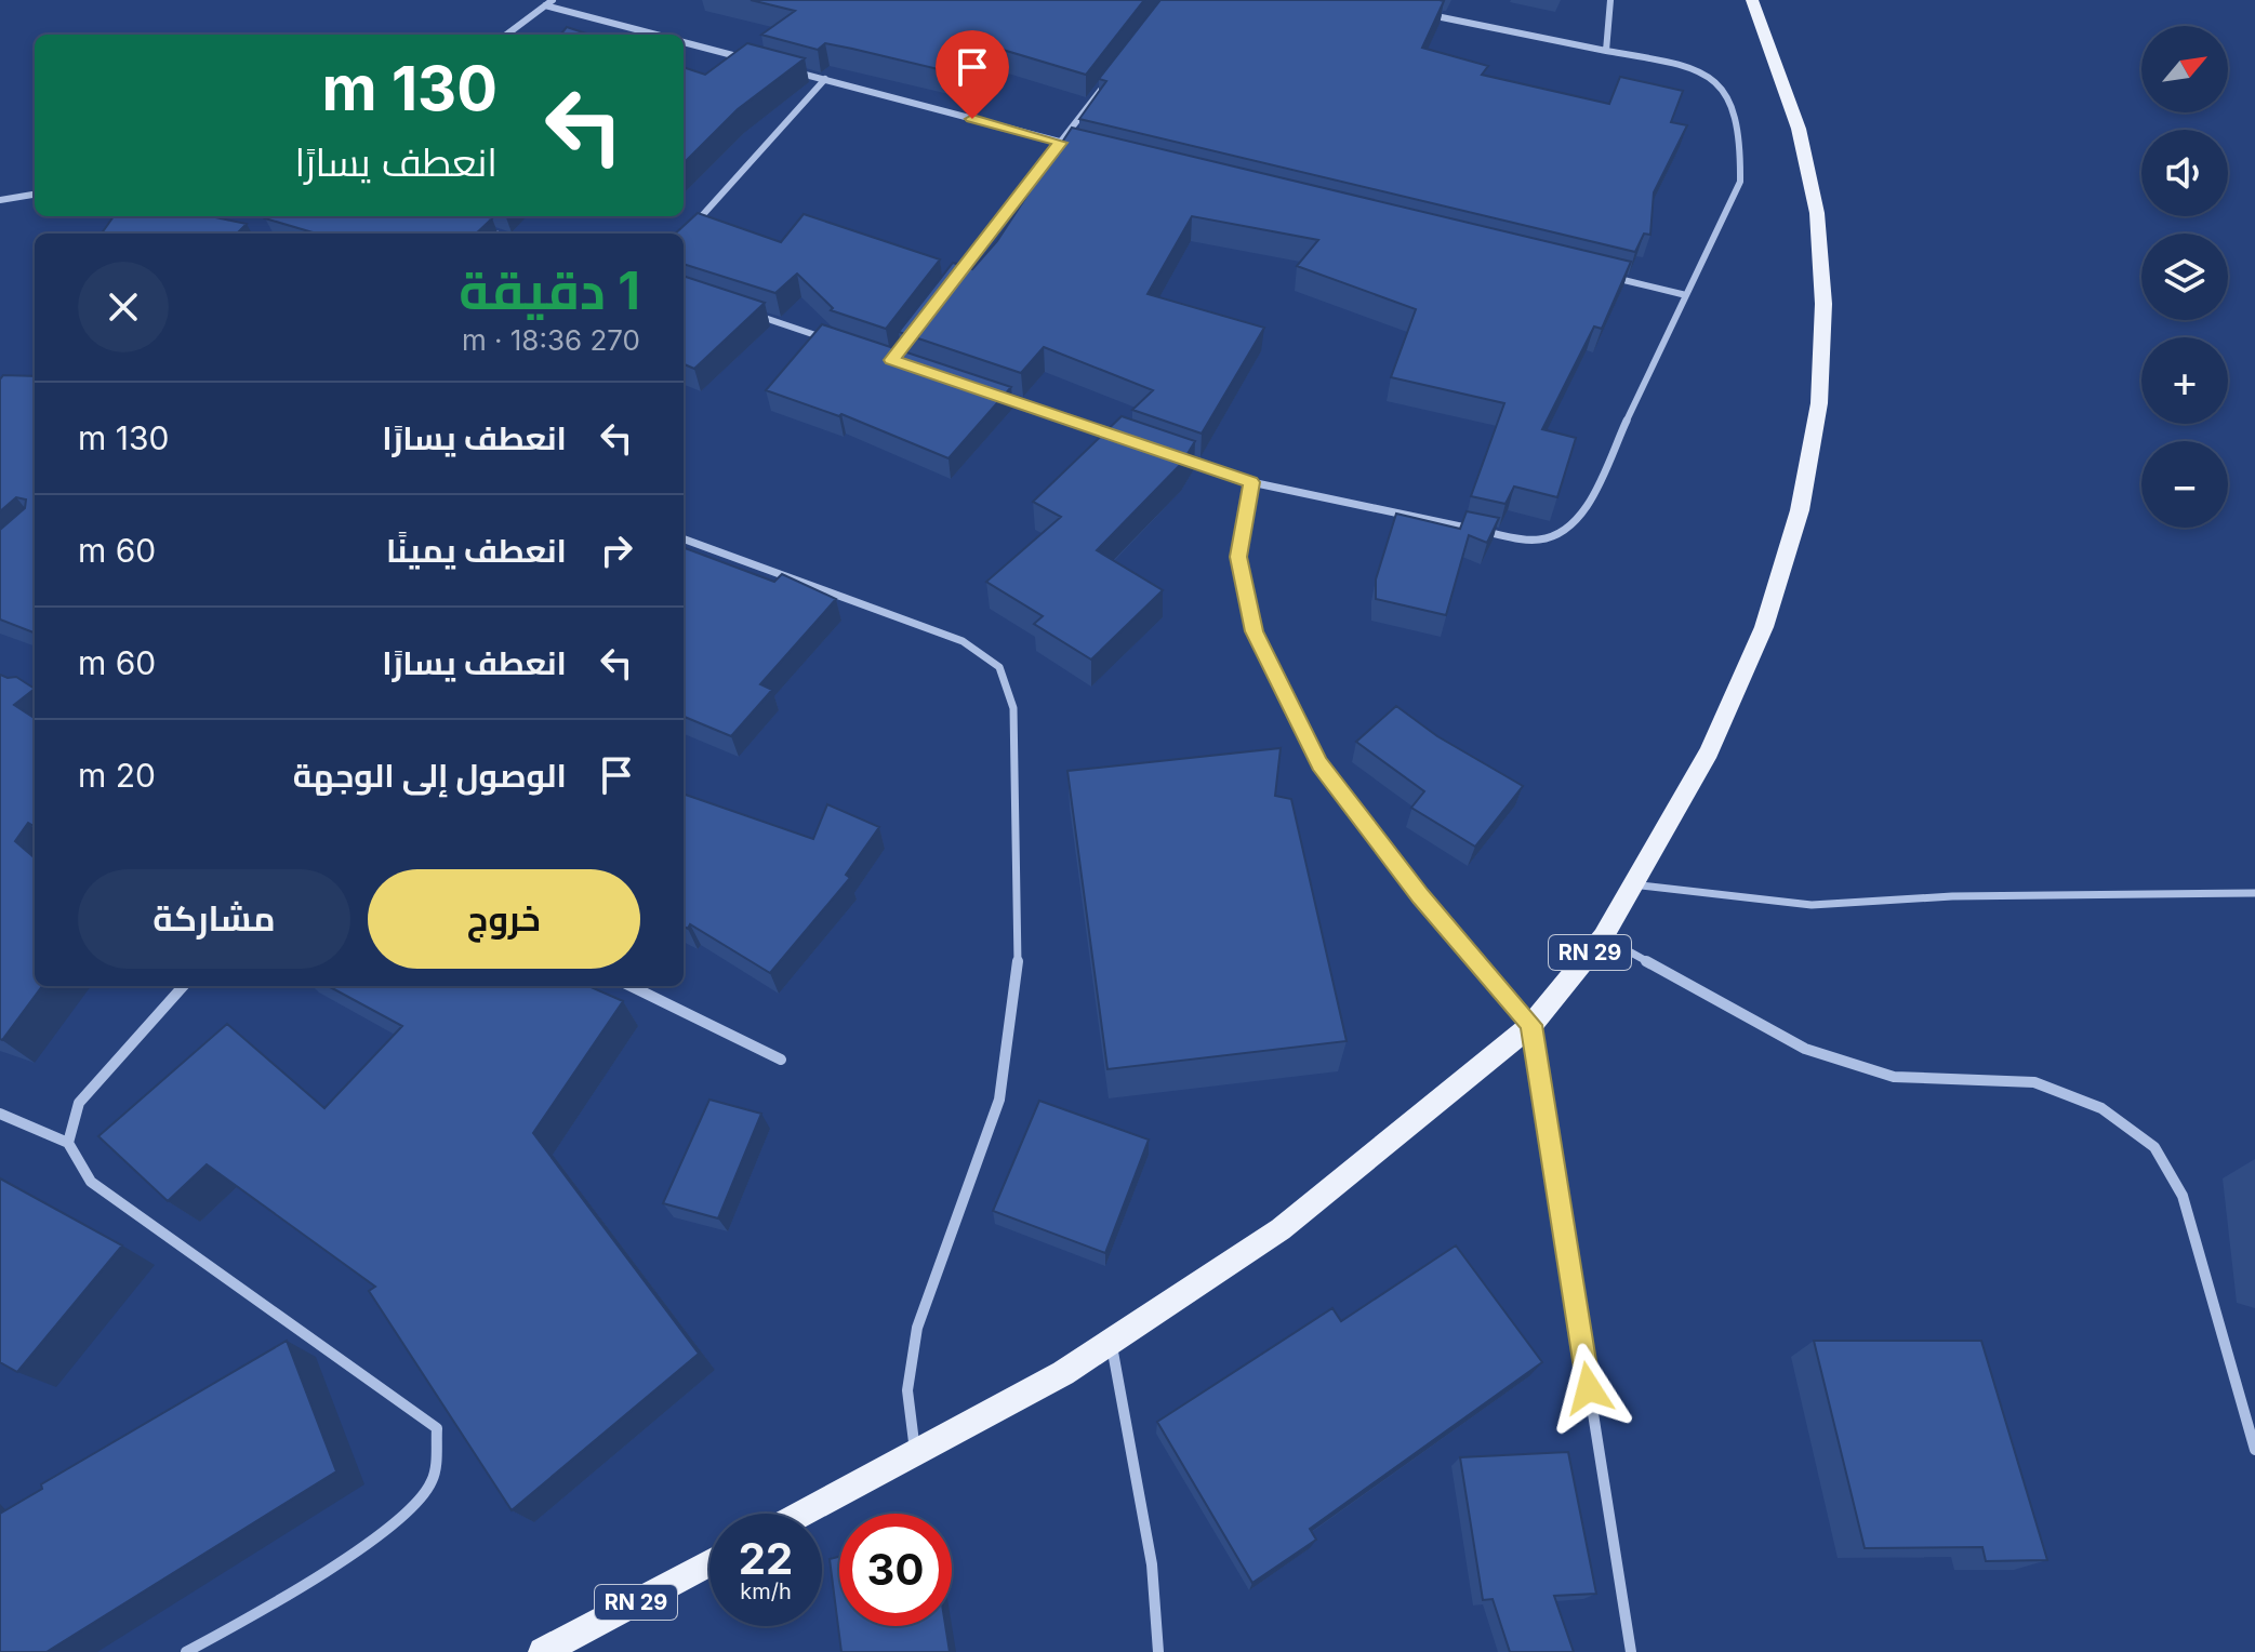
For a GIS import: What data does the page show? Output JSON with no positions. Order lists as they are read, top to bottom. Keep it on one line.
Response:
{"streets":{"main road":["RN 29"]},"north":"top right","page":{"map_buttons":["+","−"],"turn":["130 m","انعطف يسارًا"],"heading":["1 دقيقة","270 m · 18:36"],"list":[{"name":"انعطف يسارًا","value":"130 m"},{"name":"انعطف يمينًا","value":"60 m"},{"name":"انعطف يسارًا","value":"60 m"},{"name":"الوصول إلى الوجهة","value":"20 m"}],"buttons":["خروج","مشاركة"],"speed":"22 km/h","limit":"30"}}
